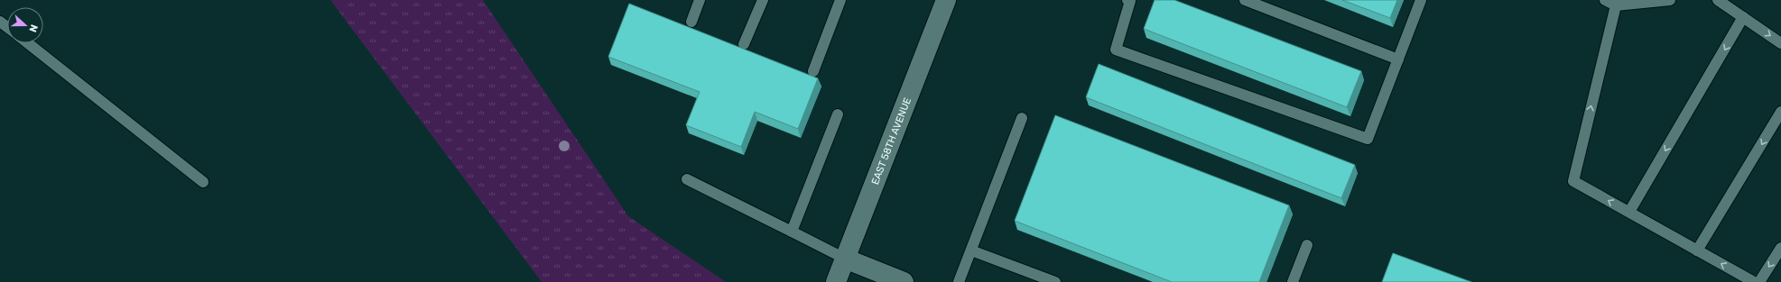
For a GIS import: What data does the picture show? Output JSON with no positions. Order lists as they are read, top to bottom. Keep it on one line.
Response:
{"streets":{"main road":["EAST 58TH AVENUE"]},"north":"right"}
